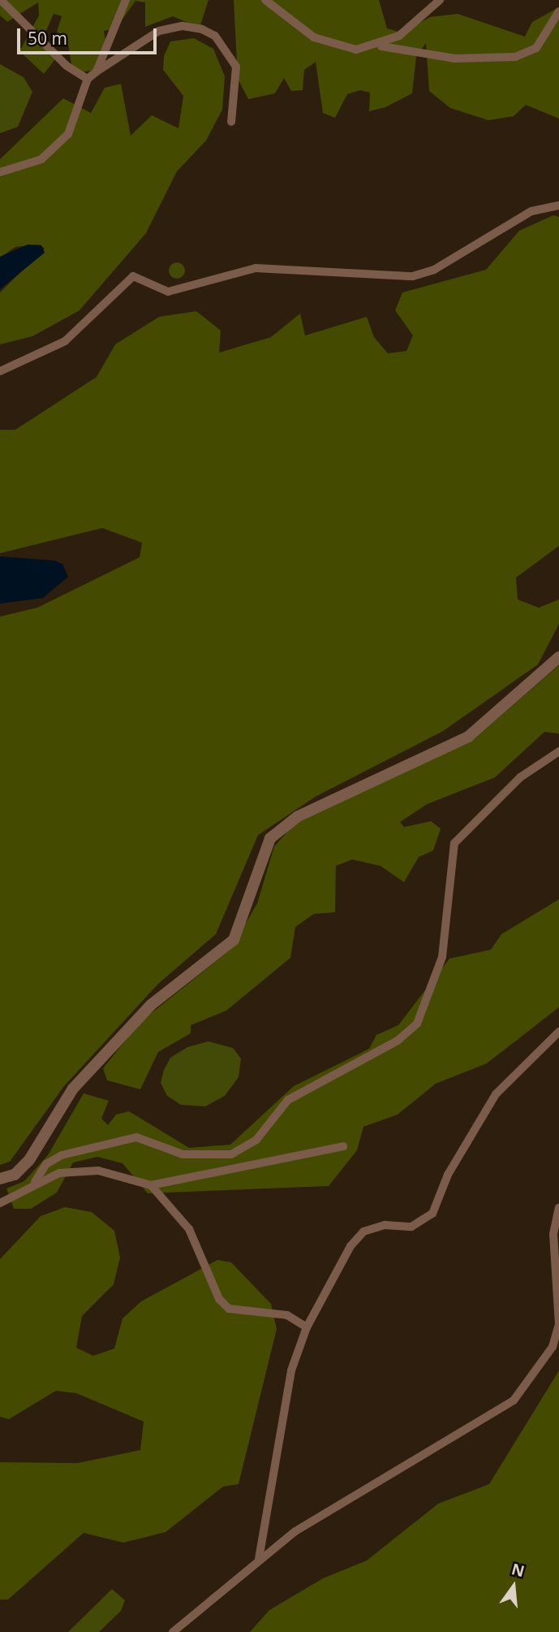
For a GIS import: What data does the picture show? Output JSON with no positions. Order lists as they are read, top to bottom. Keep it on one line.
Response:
{"scale_bar":"50 m","north":"top"}
